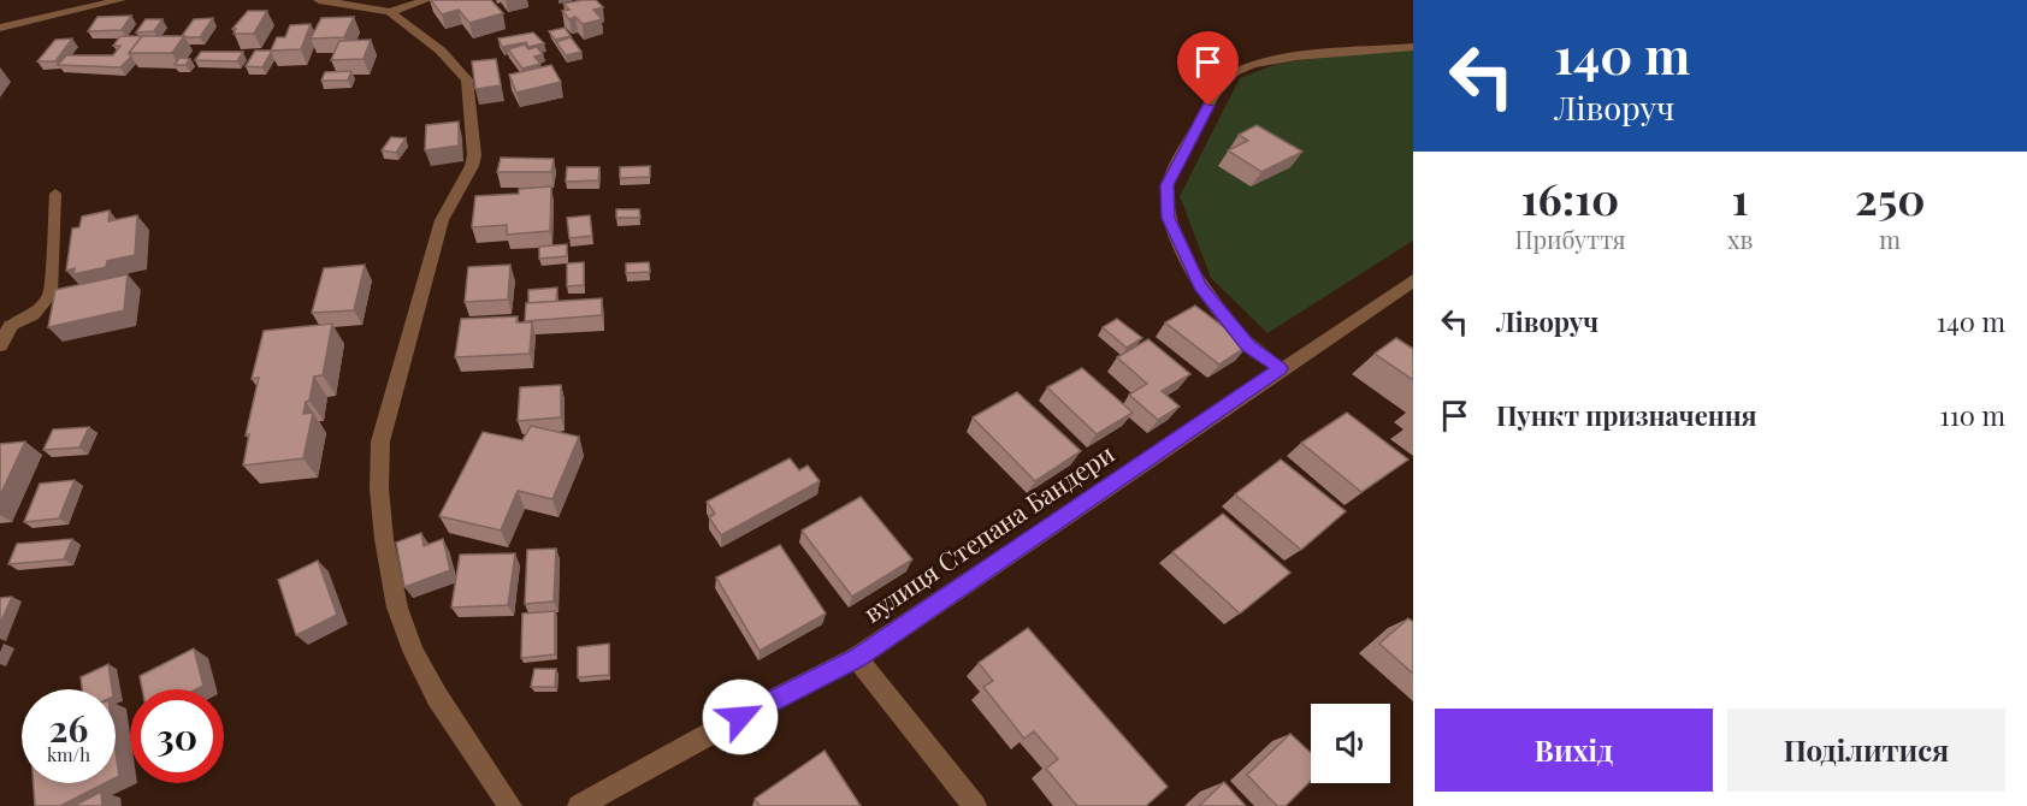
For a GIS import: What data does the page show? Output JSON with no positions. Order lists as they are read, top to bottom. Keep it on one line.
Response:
{"streets":{"street":["вулиця Степана Бандери"]},"page":{"turn":["140 m","Ліворуч"],"eta":["16:10","Прибуття","1","хв","250","m"],"list":[{"name":"Ліворуч","value":"140 m"},{"name":"Пункт призначення","value":"110 m"}],"speed":"26 km/h","limit":"30","buttons":["Вихід","Поділитися"]}}
